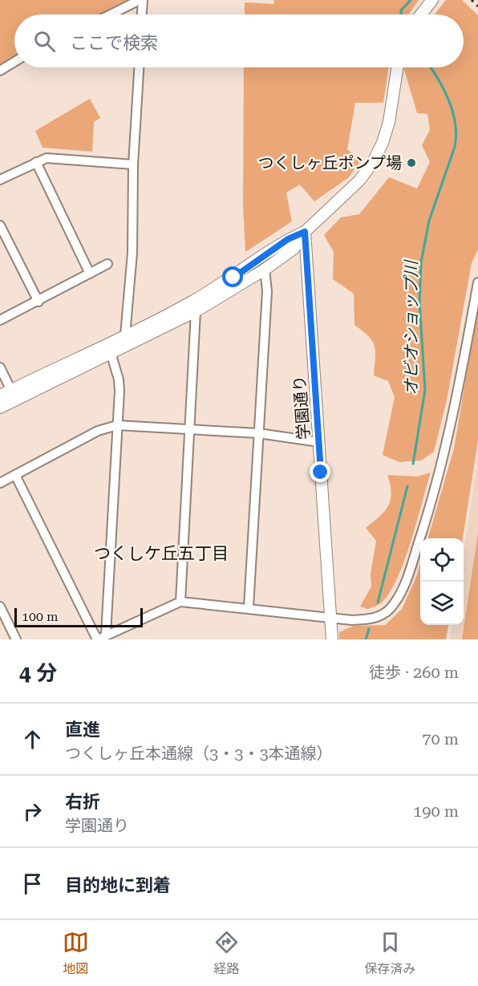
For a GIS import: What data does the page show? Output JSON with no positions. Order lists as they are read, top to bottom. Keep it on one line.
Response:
{"streets":{"street":["学園通り"]},"districts":["つくしケ丘五丁目"],"water":["オビオショップ川"],"places":["つくしヶ丘ポンプ場"],"scale_bar":"100 m","page":{"search":"ここで検索","scale":"100 m","heading":["4 分","徒歩 · 260 m"],"list":[["直進","つくしヶ丘本通線（3・3・3本通線）","70 m"],["右折","学園通り","190 m"],"目的地に到着"],"nav":["地図","経路","保存済み"]}}
